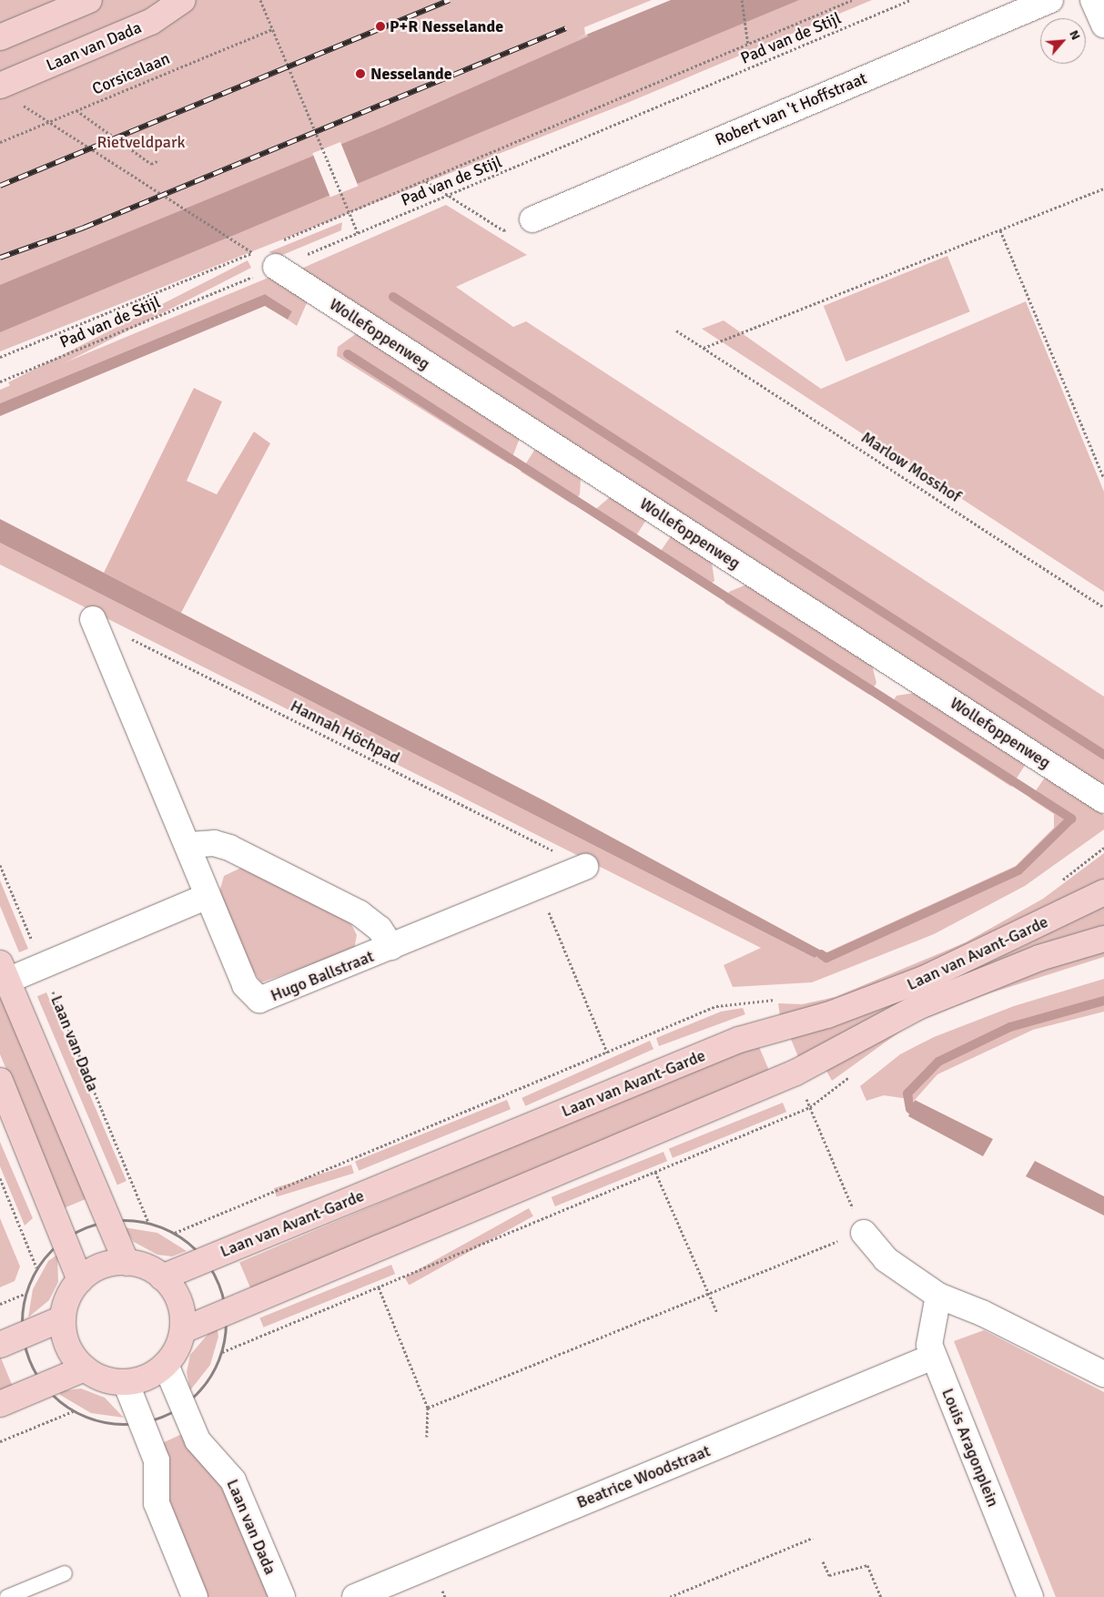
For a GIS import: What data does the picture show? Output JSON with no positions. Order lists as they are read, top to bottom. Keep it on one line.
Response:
{"streets":{"street":["Laan van Dada","Robert van 't Hoffstraat","Wollefoppenweg","Laan van Avant-Garde","Hugo Ballstraat","Louis Aragonplein","Beatrice Woodstraat"],"path":["Pad van de Stijl","Corsicalaan","Marlow Mosshof","Hannah Höchpad"]},"crossings":[["Pad van de Stijl","Wollefoppenweg"],["Laan van Dada","Laan van Avant-Garde"],["Hannah Höchpad","Hugo Ballstraat"],["Louis Aragonplein","Beatrice Woodstraat"]],"parks":["Rietveldpark"],"places":["P+R Nesselande","Nesselande"],"north":"top right"}
